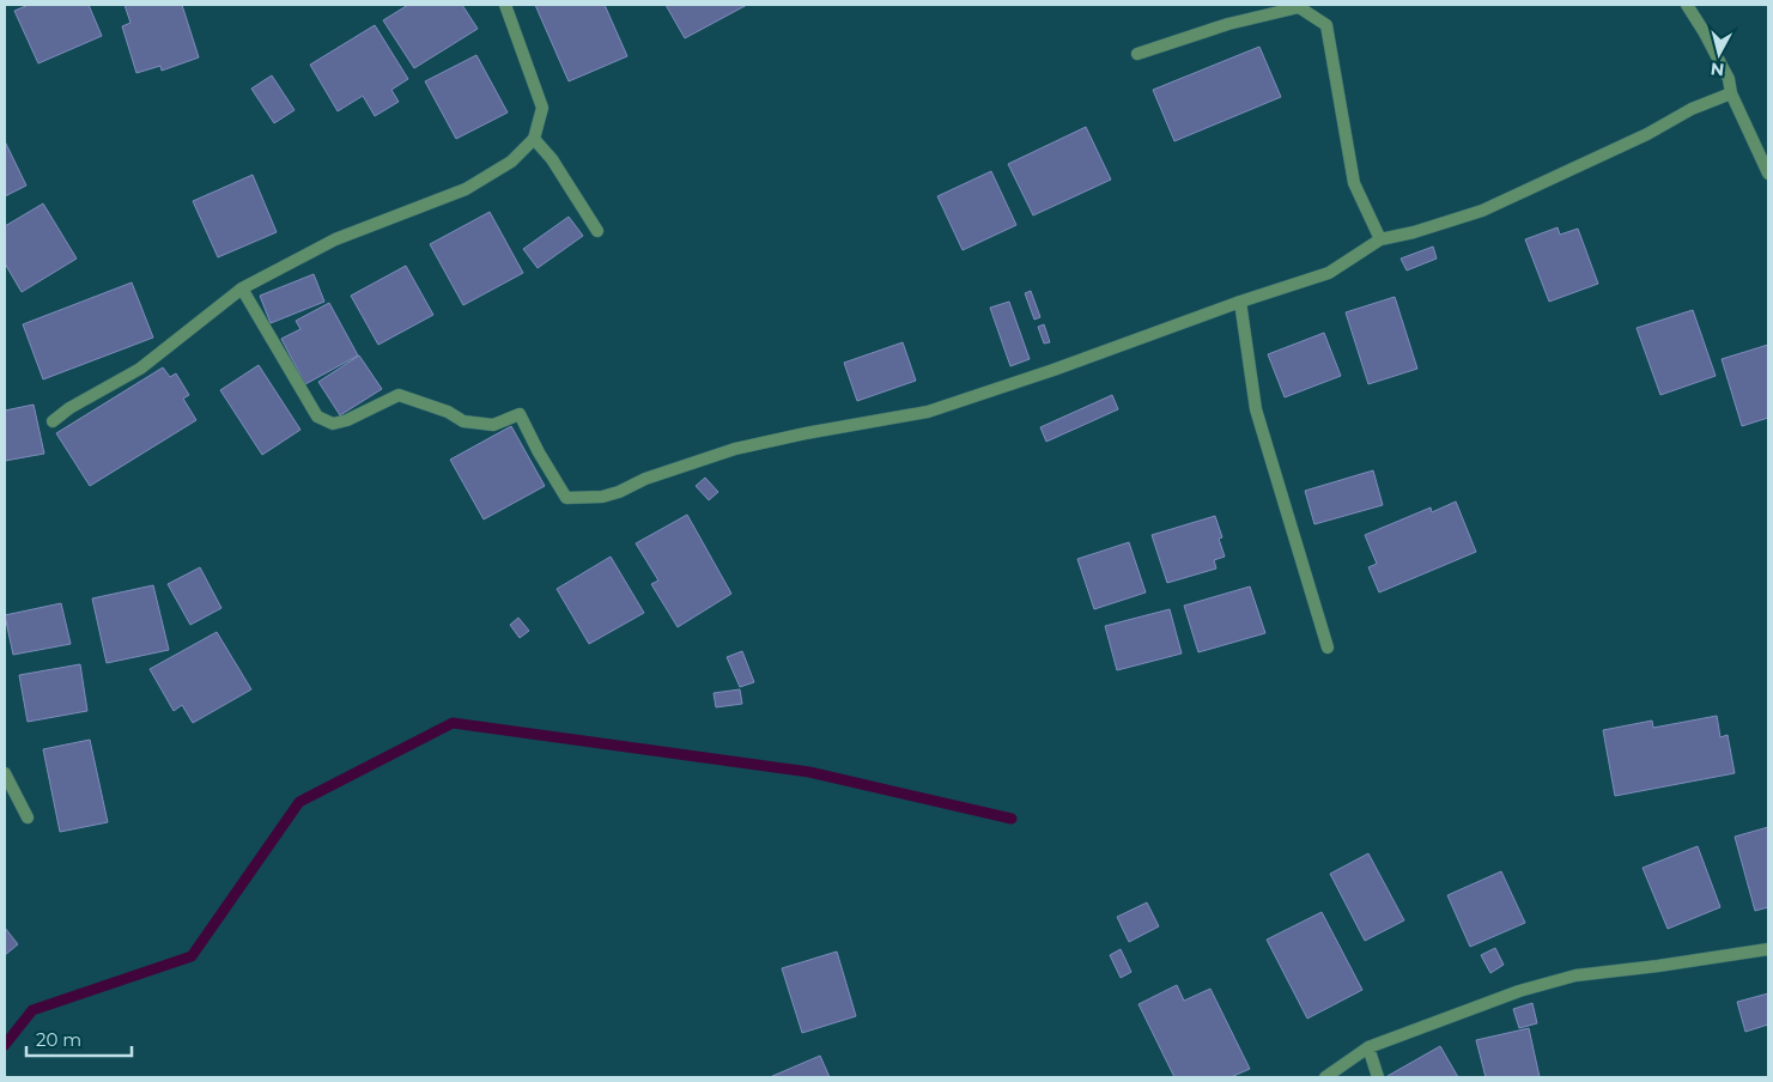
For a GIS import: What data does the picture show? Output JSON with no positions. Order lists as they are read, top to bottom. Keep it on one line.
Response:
{"scale_bar":"20 m","north":"bottom"}
